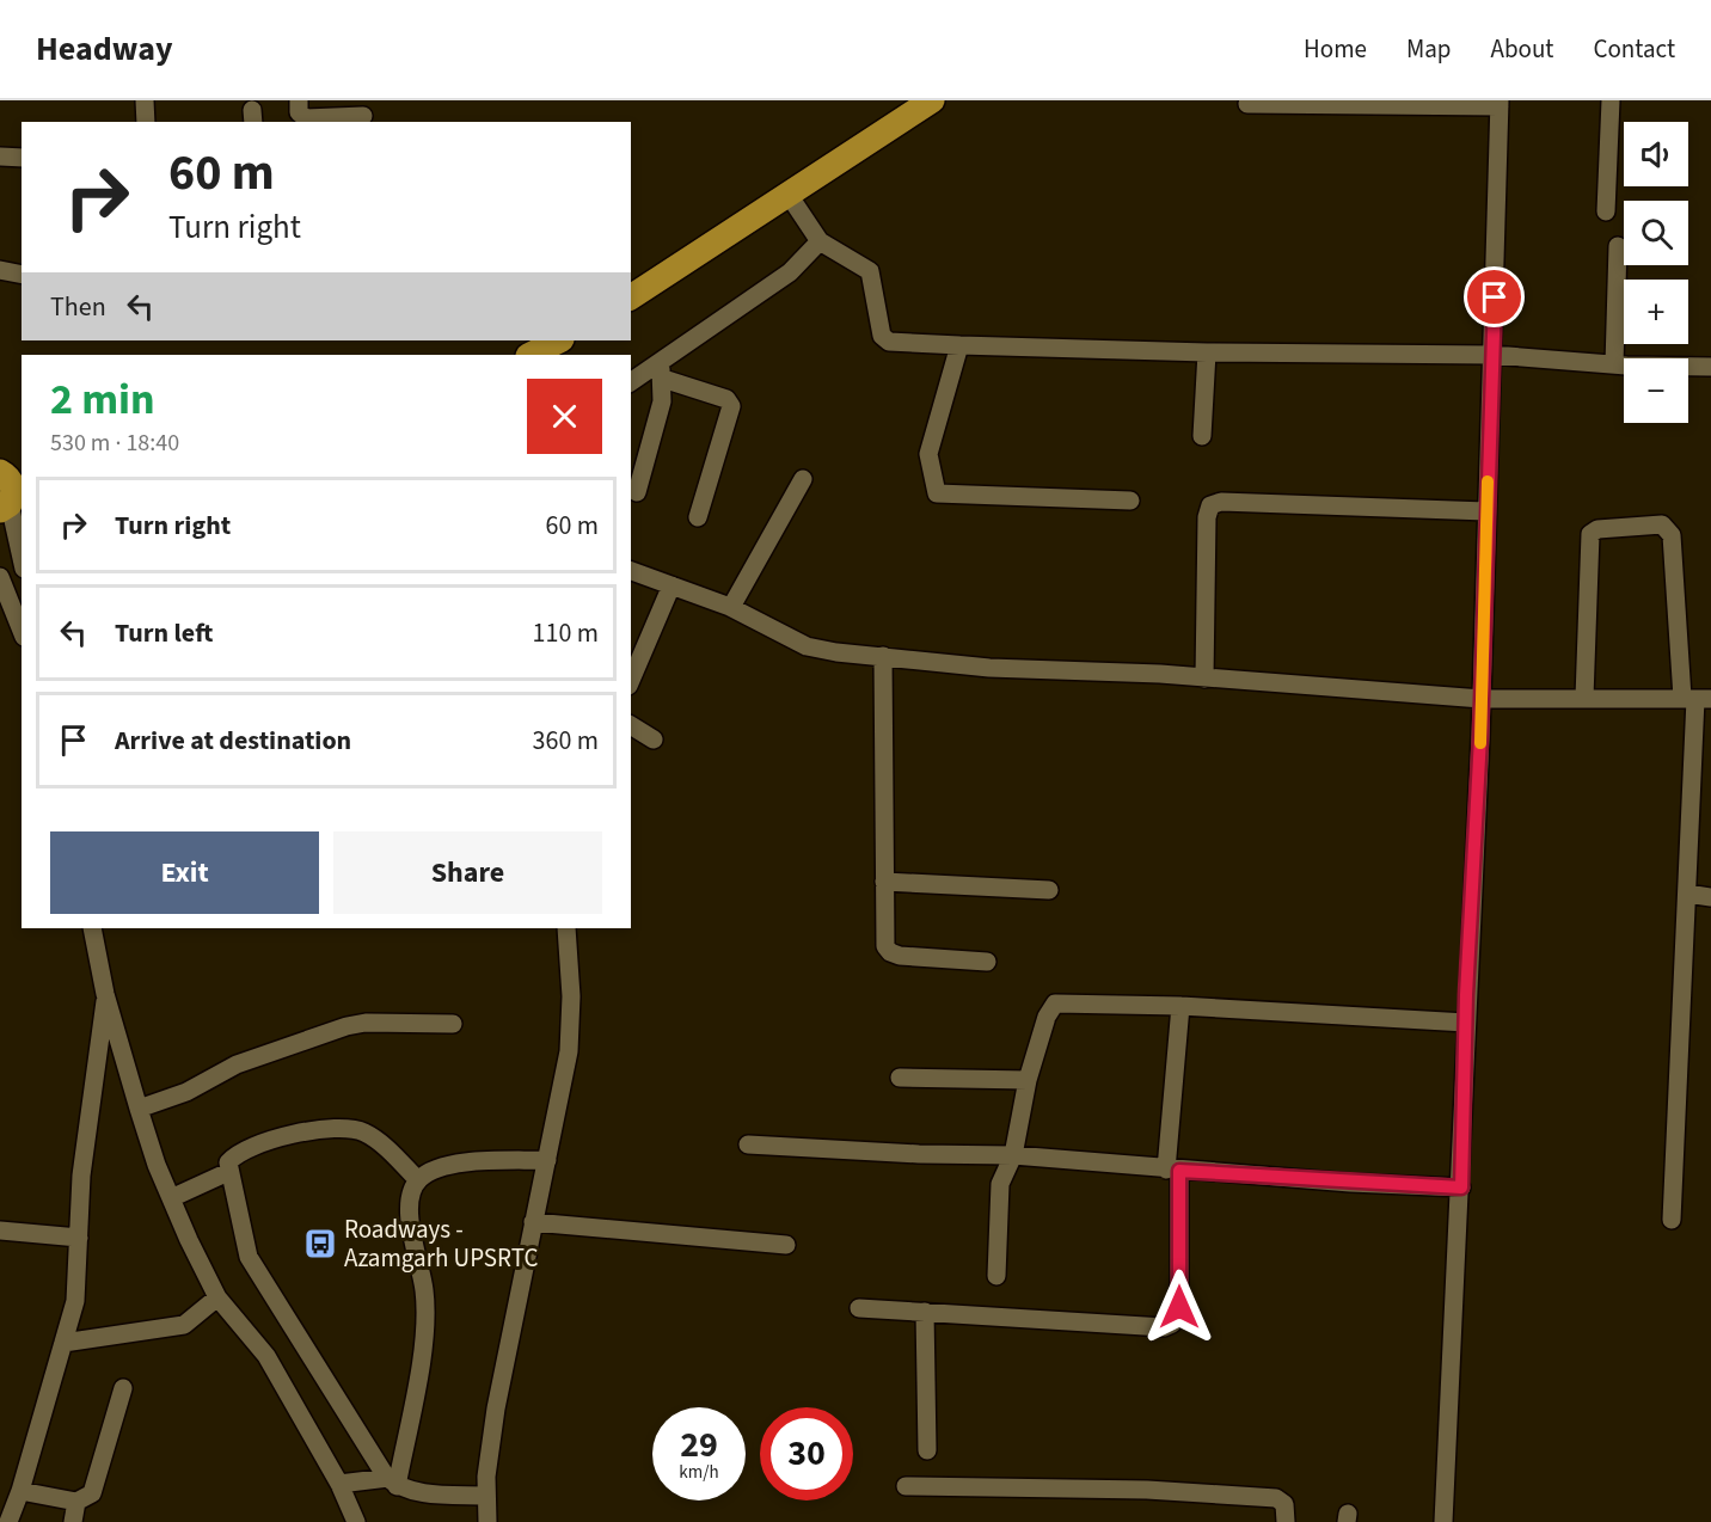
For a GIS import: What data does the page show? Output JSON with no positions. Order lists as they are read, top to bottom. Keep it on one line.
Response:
{"places":{"bus stop":["Roadways - Azamgarh UPSRTC"]},"page":{"header":"Headway","nav":["Home","Map","About","Contact"],"map_buttons":["+","−"],"turn":["60 m","Turn right"],"then":"Then","heading":["2 min","530 m · 18:40"],"list":[{"name":"Turn right","value":"60 m"},{"name":"Turn left","value":"110 m"},{"name":"Arrive at destination","value":"360 m"}],"buttons":["Exit","Share"],"speed":"29 km/h","limit":"30"}}
